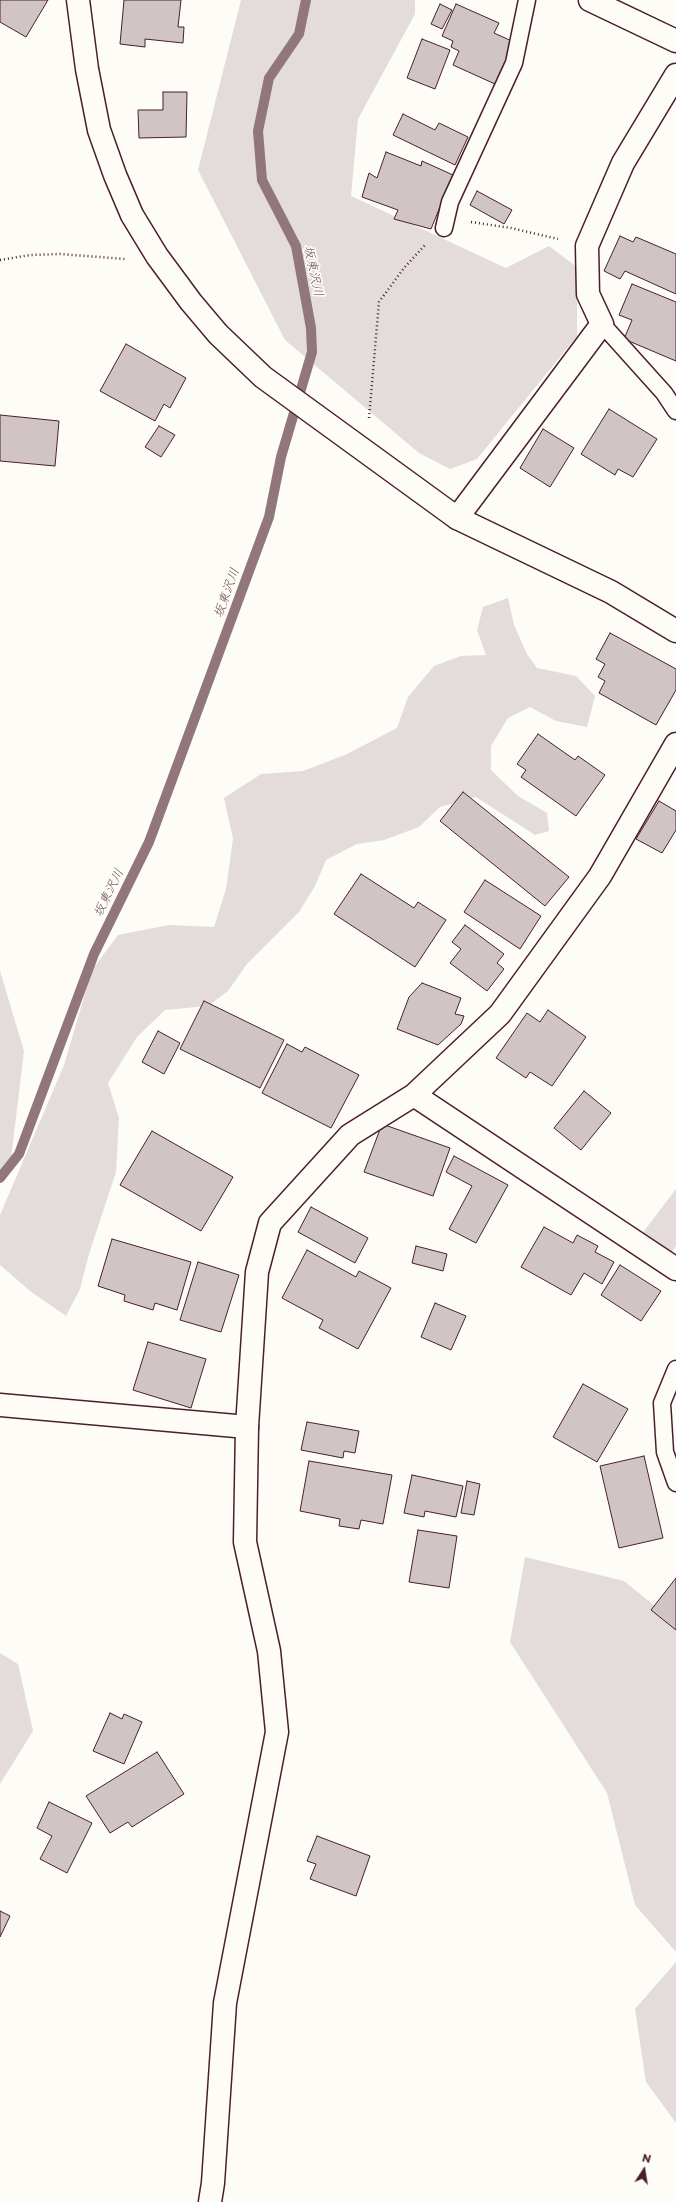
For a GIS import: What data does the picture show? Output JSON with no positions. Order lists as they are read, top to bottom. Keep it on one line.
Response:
{"water":["坂東沢川"],"north":"top"}
